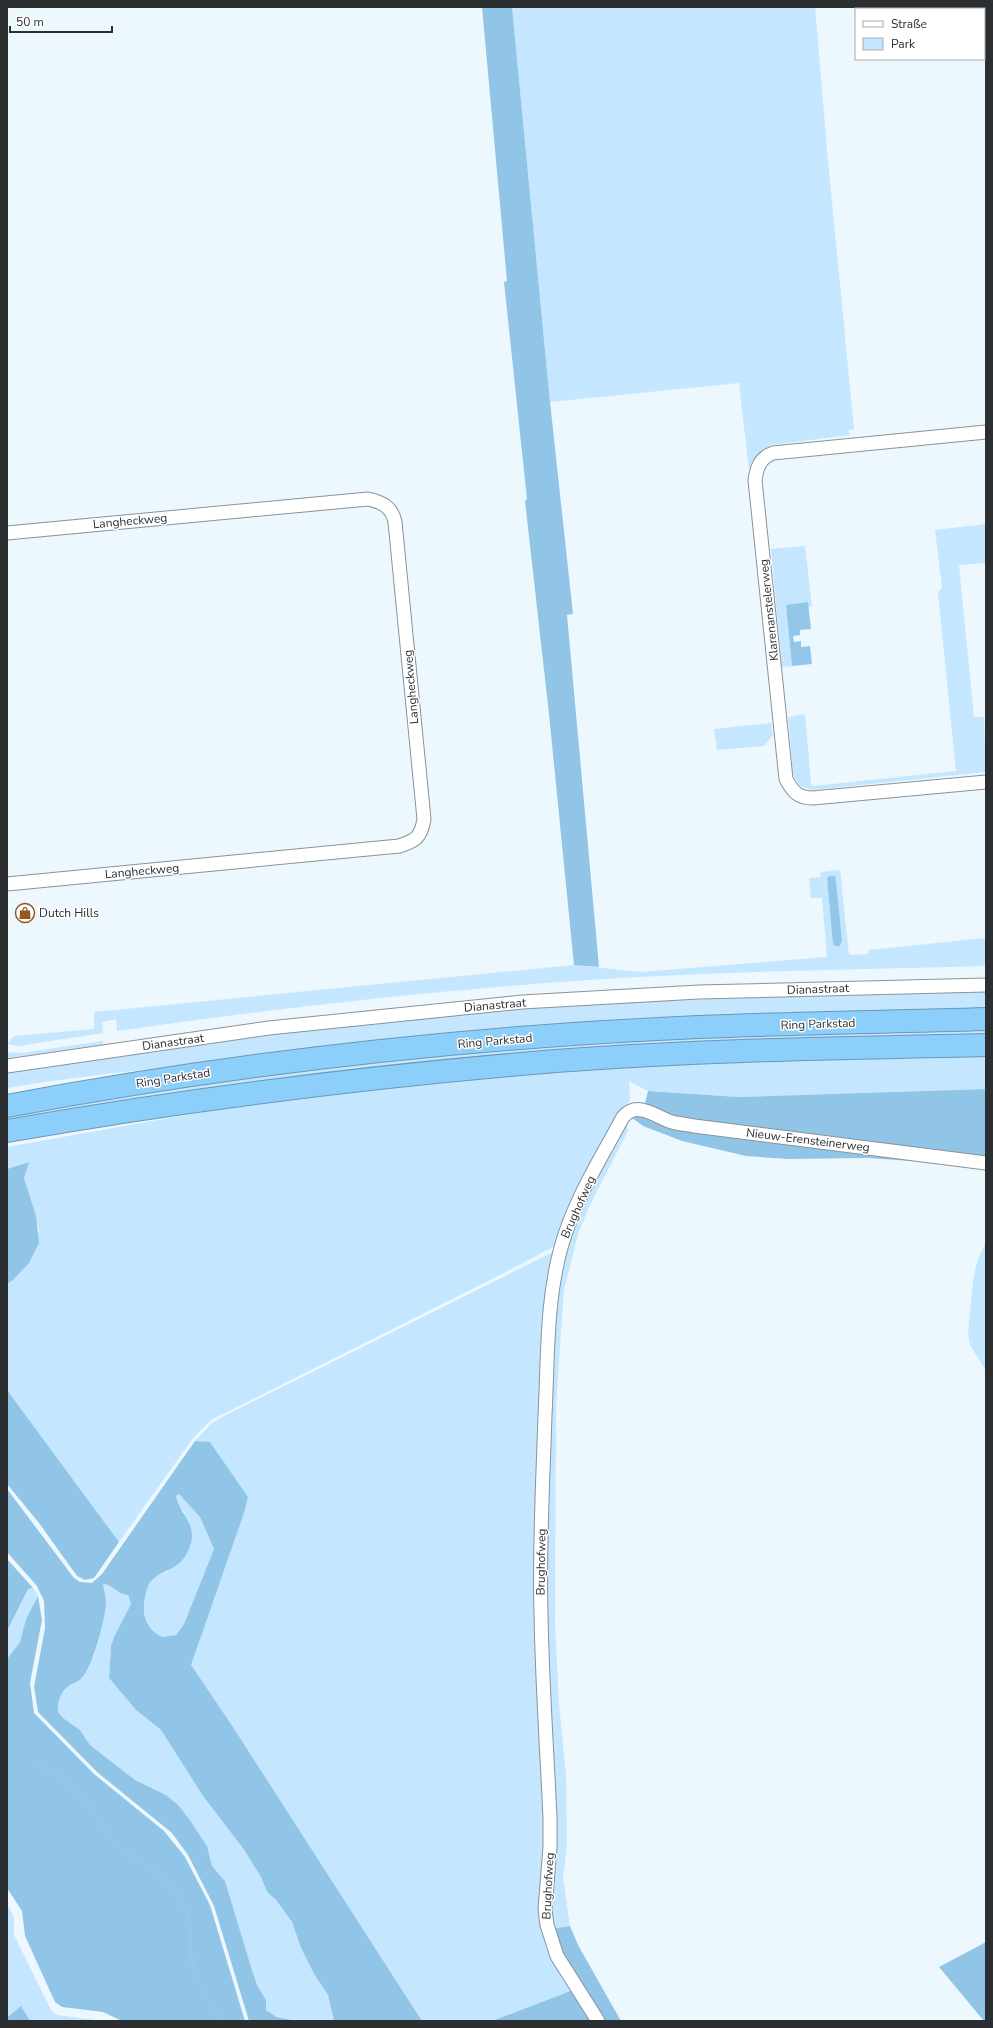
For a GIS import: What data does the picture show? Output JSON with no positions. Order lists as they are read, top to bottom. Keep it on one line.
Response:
{"streets":{"highway":["Ring Parkstad"],"street":["Langheckweg","Klarenanstelerweg","Dianastraat","Nieuw-Erensteinerweg","Brughofweg"]},"crossings":[["Nieuw-Erensteinerweg","Brughofweg"]],"places":{"shop":["Dutch Hills"]},"legend":["Straße","Park"],"scale_bar":"50 m"}
